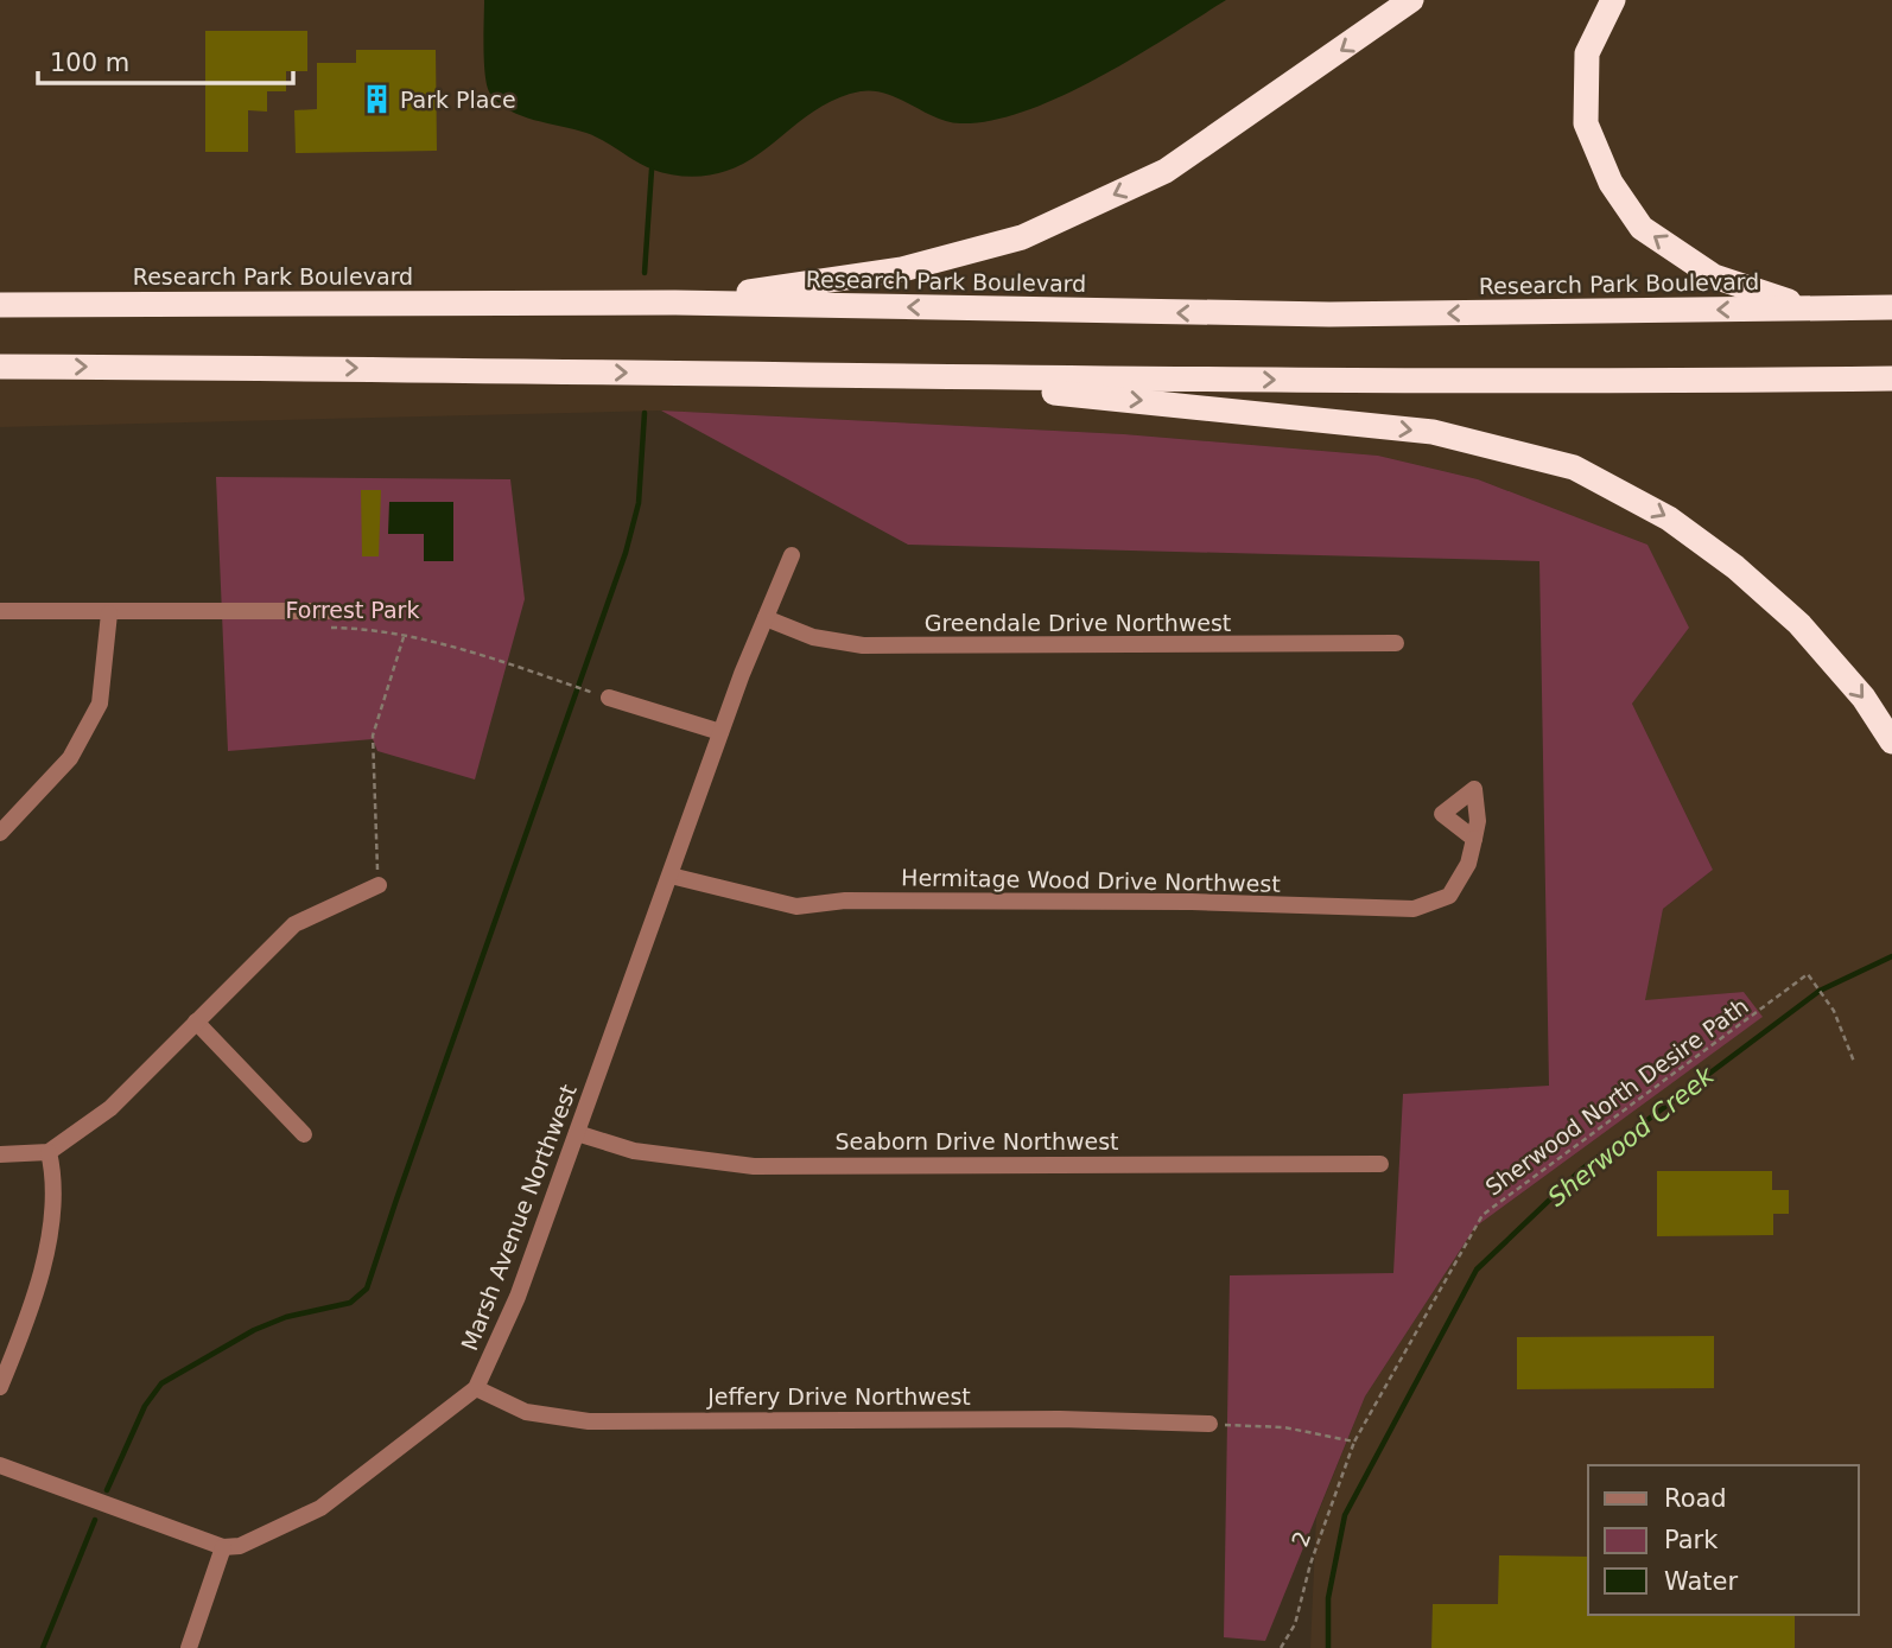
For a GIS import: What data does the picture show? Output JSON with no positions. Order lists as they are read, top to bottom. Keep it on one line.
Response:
{"streets":{"highway":["Research Park Boulevard"],"street":["Greendale Drive Northwest","Hermitage Wood Drive Northwest","Seaborn Drive Northwest","Marsh Avenue Northwest","Jeffery Drive Northwest"],"path":["Sherwood North Desire Path","2"]},"crossings":[["Greendale Drive Northwest","Marsh Avenue Northwest"],["Hermitage Wood Drive Northwest","Marsh Avenue Northwest"],["Sherwood North Desire Path","2"],["Seaborn Drive Northwest","Marsh Avenue Northwest"],["Marsh Avenue Northwest","Jeffery Drive Northwest"]],"water":["Sherwood Creek"],"parks":["Forrest Park"],"places":{"building":["Park Place"]},"legend":["Road","Park","Water"],"scale_bar":"100 m"}
